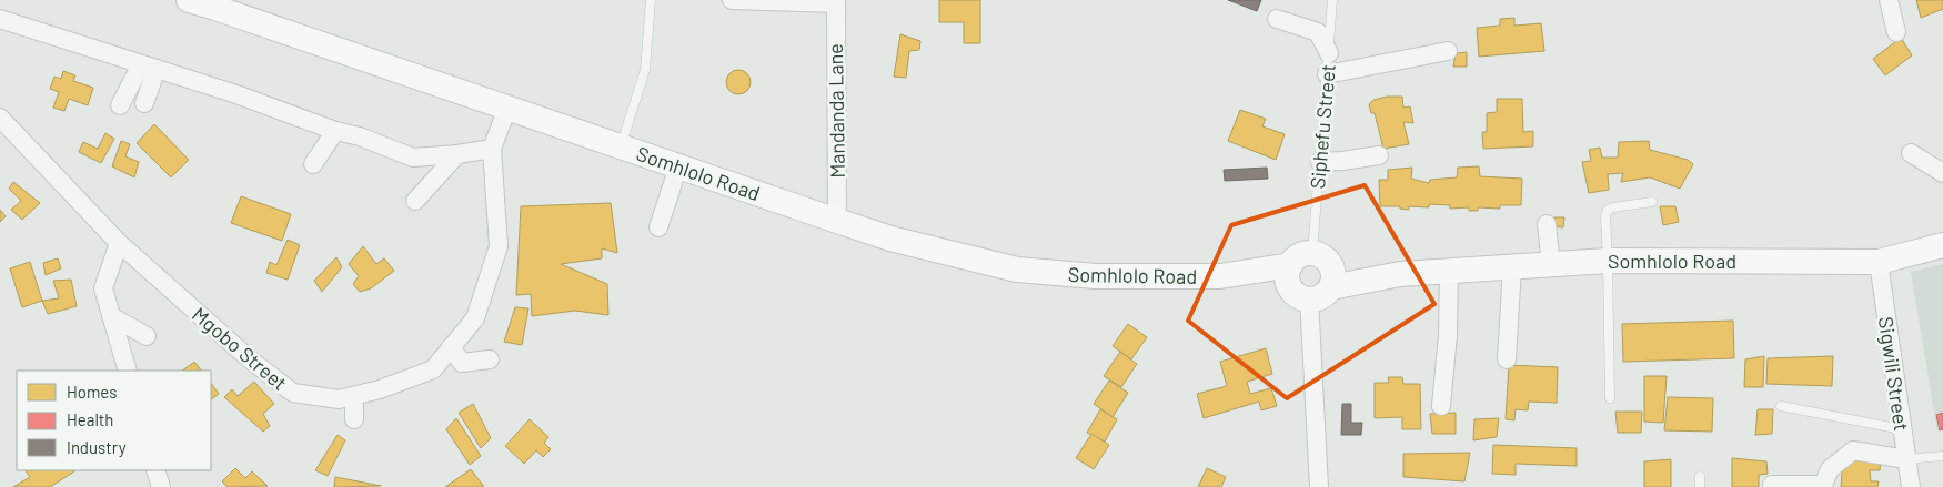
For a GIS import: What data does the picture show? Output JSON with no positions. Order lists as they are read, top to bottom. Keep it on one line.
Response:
{"streets":{"main road":["Somhlolo Road"],"street":["Mandanda Lane","Mgobo Street","Sigwili Street"],"lane":["Siphefu Street"]},"crossings":[["Mandanda Lane","Somhlolo Road"],["Siphefu Street","Somhlolo Road"],["Somhlolo Road","Mgobo Street"],["Somhlolo Road","Sigwili Street"]],"legend":["Homes","Health","Industry"]}
